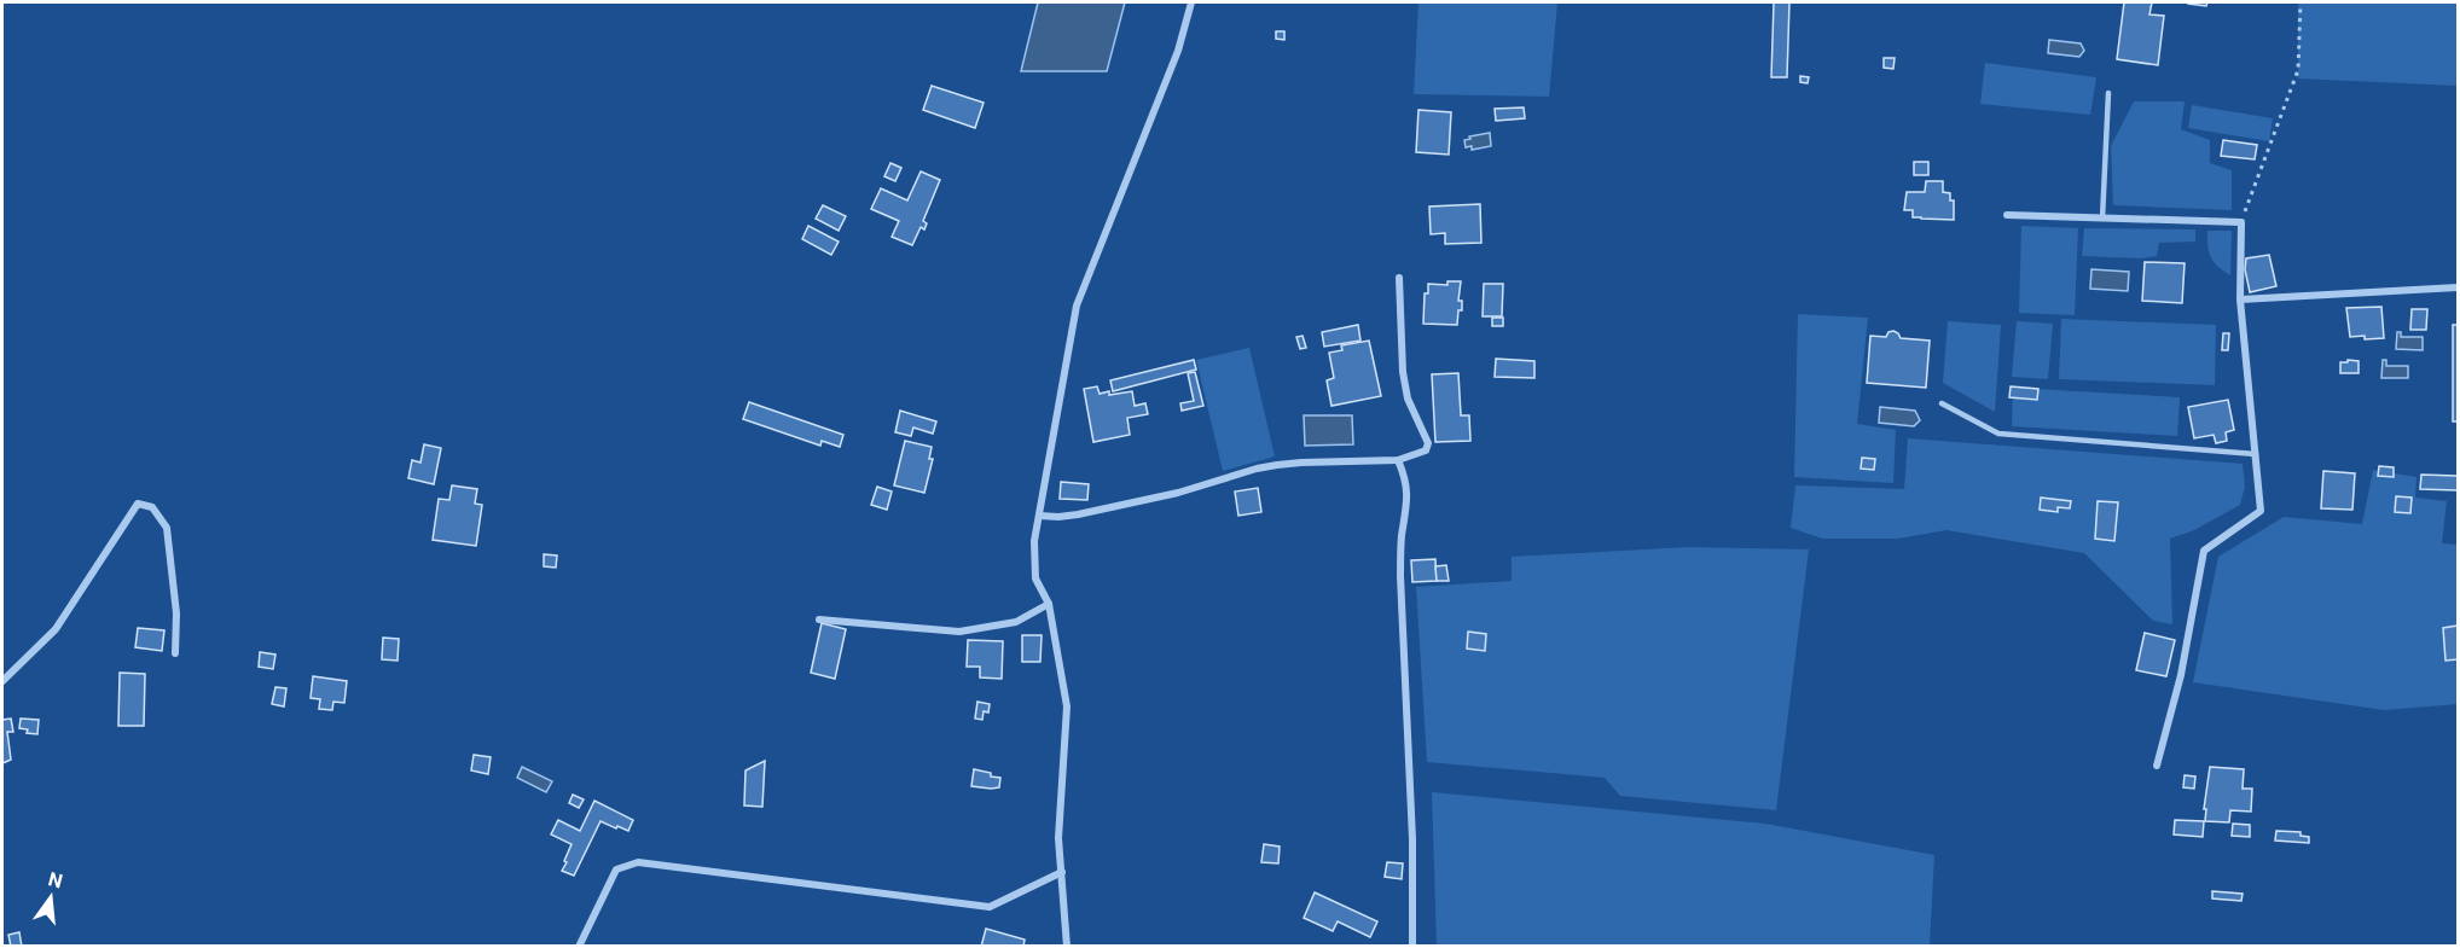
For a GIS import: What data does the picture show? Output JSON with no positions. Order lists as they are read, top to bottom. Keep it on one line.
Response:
{"north":"top"}
